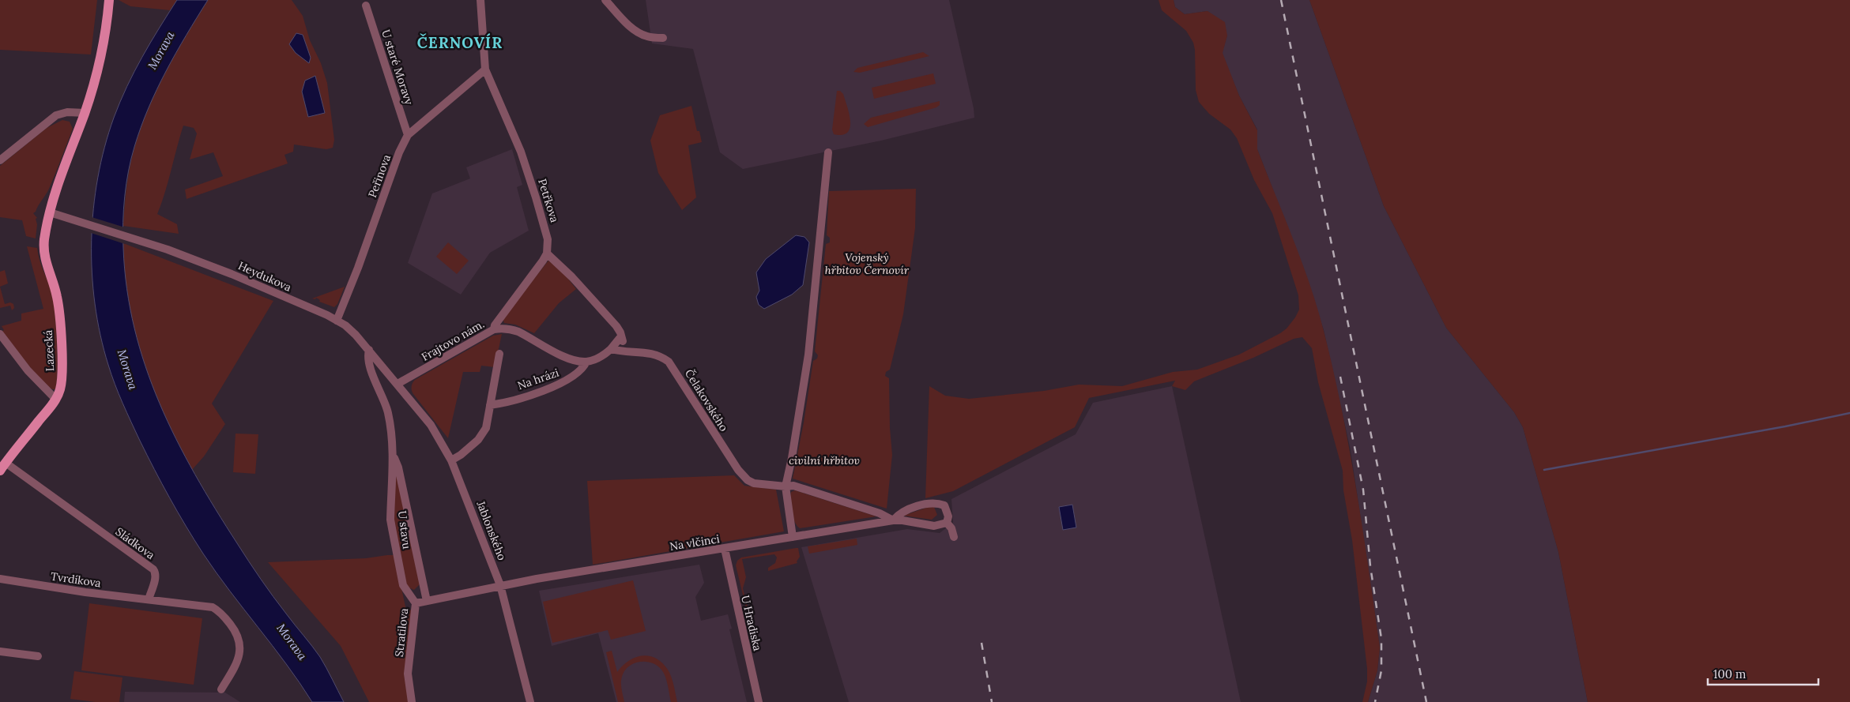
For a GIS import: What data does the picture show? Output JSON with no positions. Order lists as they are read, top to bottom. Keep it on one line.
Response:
{"streets":{"main road":["Lazecká"],"street":["U staré Moravy","Peřinova","Petřkova","Heydukova","Frajtovo nám.","Na hrázi","Čelakovského","U stavu","Jablonského","Na vlčinci","Sládkova","Tvrdíkova","U Hradiska","Stratilova"]},"crossings":[["U staré Moravy","Peřinova"],["Peřinova","Petřkova"],["Peřinova","Heydukova"],["Heydukova","Frajtovo nám."],["Heydukova","Lazecká"],["Heydukova","U stavu"],["Heydukova","Jablonského"],["Frajtovo nám.","Na hrázi"],["Frajtovo nám.","Jablonského"],["Lazecká","Sládkova"],["Čelakovského","Na vlčinci"],["U stavu","Stratilova"],["Jablonského","Na vlčinci"],["Jablonského","Stratilova"],["Na vlčinci","U Hradiska"],["Na vlčinci","Stratilova"],["Sládkova","Tvrdíkova"]],"districts":["ČERNOVÍR"],"water":["Morava"],"parks":["Vojenský hřbitov Černovír","civilní hřbitov"],"scale_bar":"100 m"}
